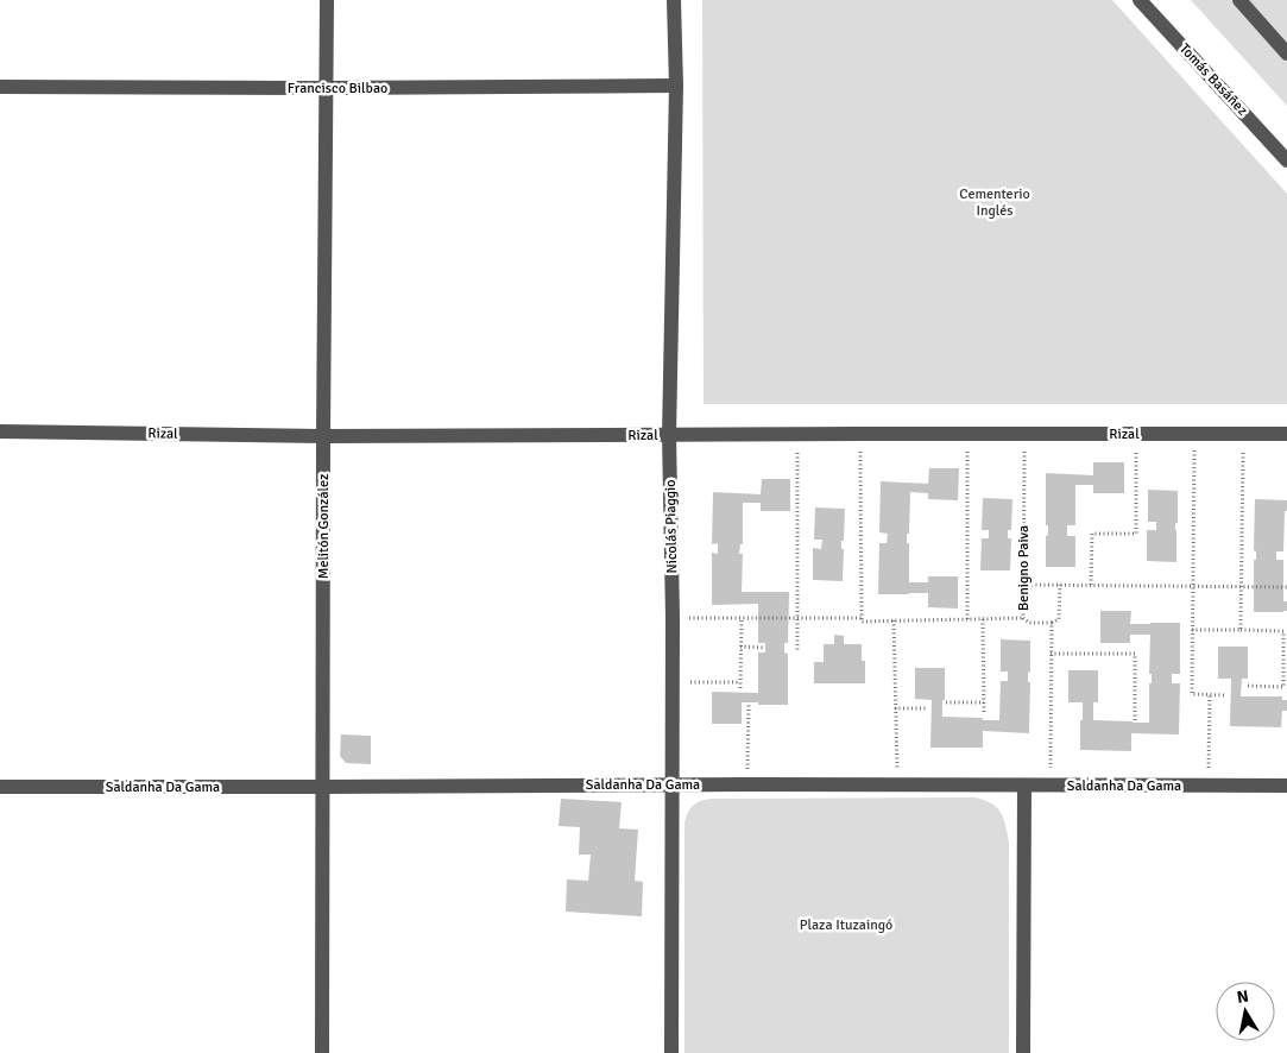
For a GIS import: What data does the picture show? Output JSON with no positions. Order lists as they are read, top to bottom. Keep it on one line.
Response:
{"streets":{"street":["Tomás Basáñez","Francisco Bilbao","Rizal","Melitón González","Nicolás Piaggio","Saldanha Da Gama"],"path":["Benigno Paiva"]},"crossings":[["Francisco Bilbao","Melitón González"],["Francisco Bilbao","Nicolás Piaggio"],["Rizal","Melitón González"],["Rizal","Nicolás Piaggio"],["Rizal","Benigno Paiva"],["Melitón González","Saldanha Da Gama"],["Nicolás Piaggio","Saldanha Da Gama"]],"parks":["Cementerio Inglés","Plaza Ituzaingó"],"north":"top"}
